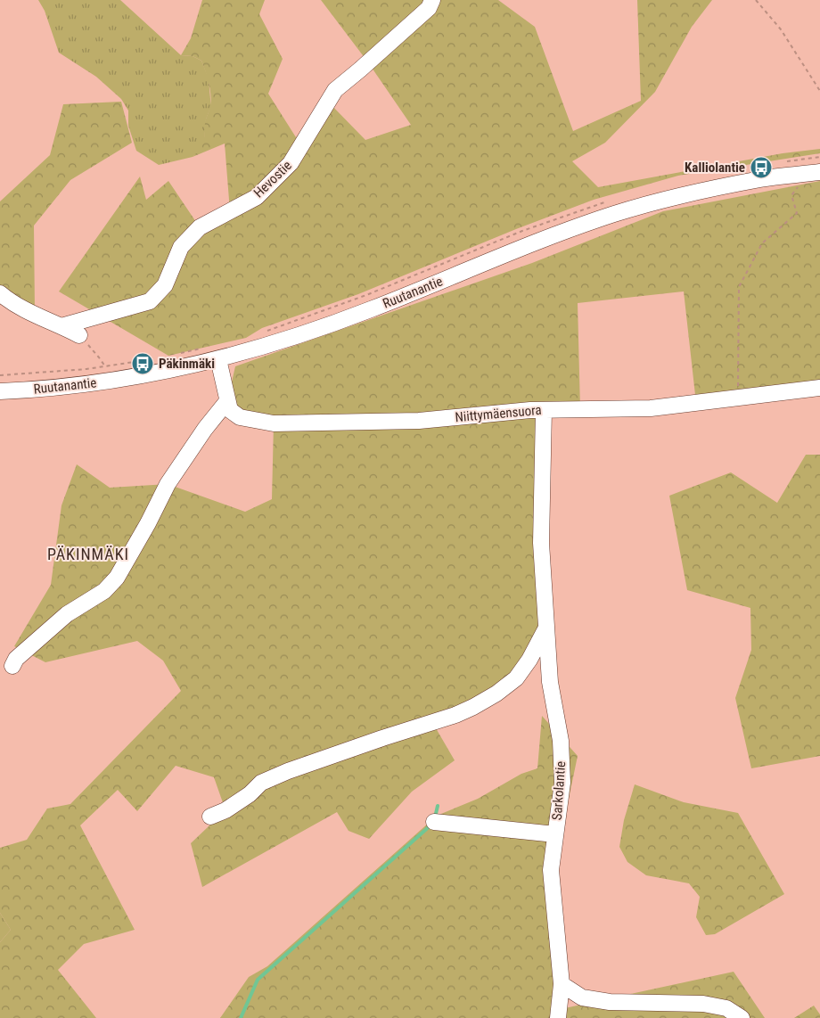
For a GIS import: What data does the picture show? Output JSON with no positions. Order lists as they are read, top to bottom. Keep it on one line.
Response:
{"streets":{"street":["Hevostie","Ruutanantie","Niittymäensuora","Sarkolantie"]},"crossings":[["Ruutanantie","Niittymäensuora"],["Niittymäensuora","Sarkolantie"]],"districts":["PÄKINMÄKI"],"places":{"bus stop":["Kalliolantie","Päkinmäki"]}}
